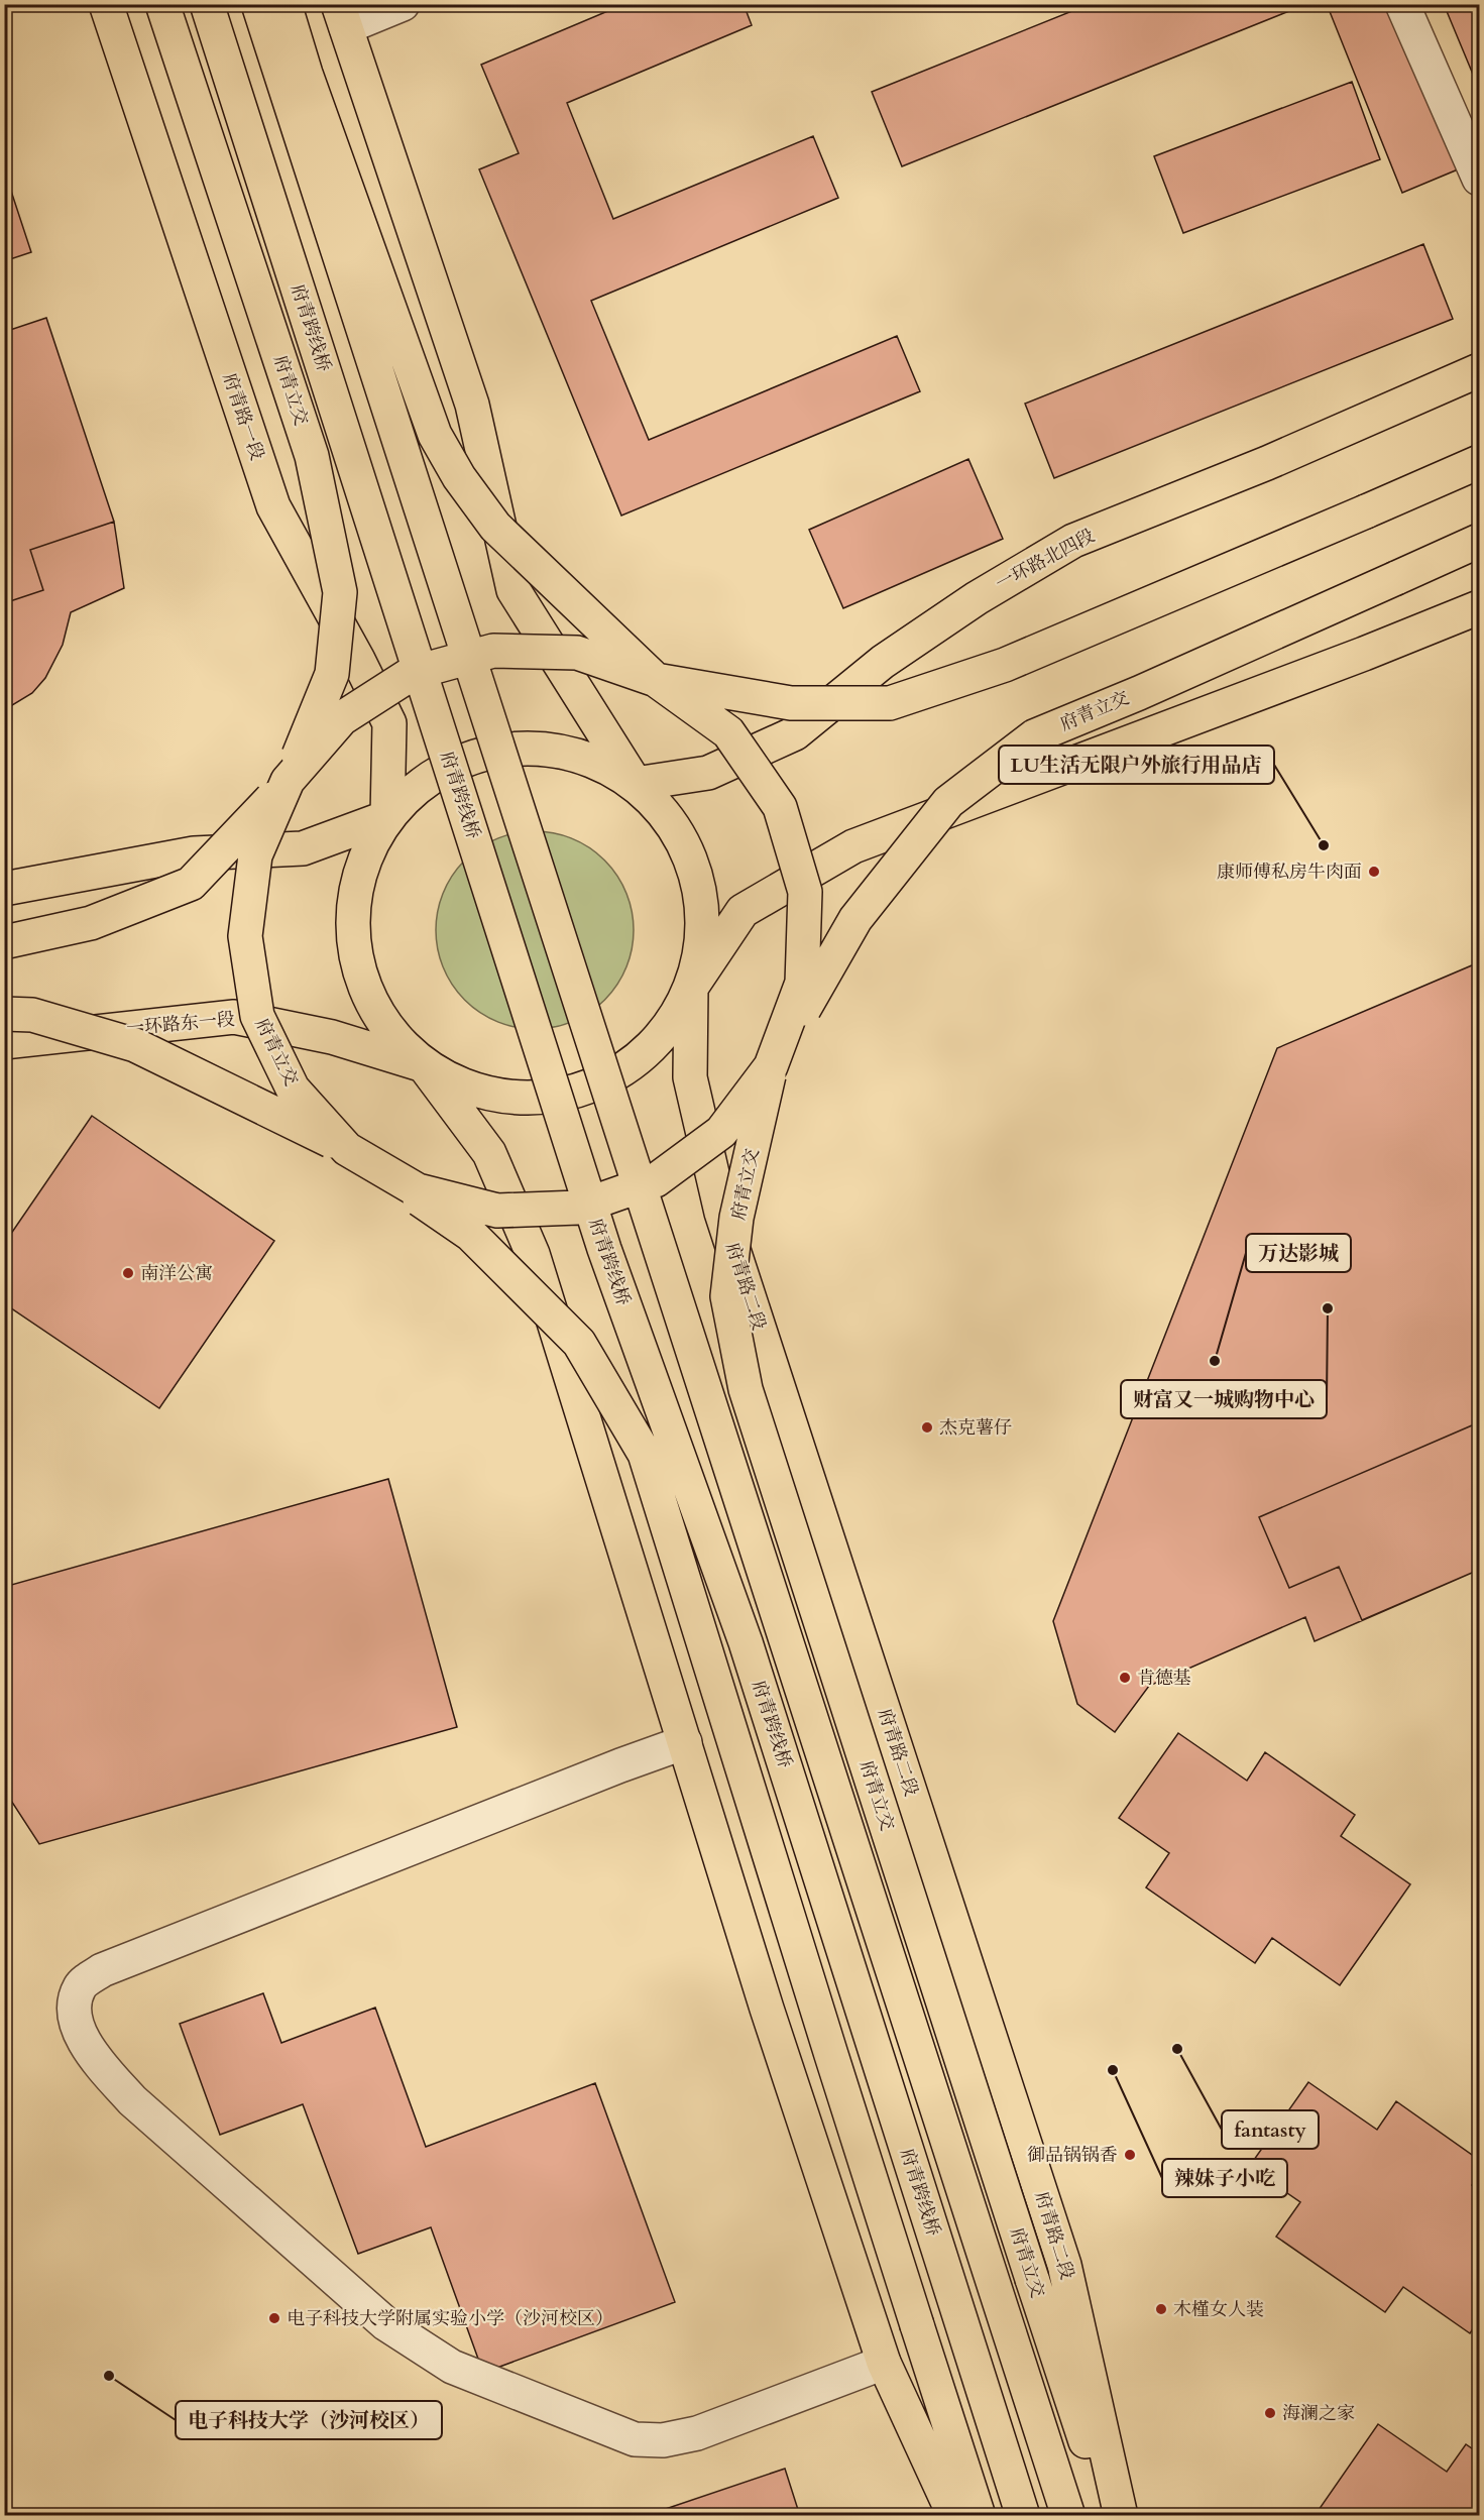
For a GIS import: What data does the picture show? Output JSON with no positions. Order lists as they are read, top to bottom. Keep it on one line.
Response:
{"streets":{"main road":["府青跨线桥","府青立交","府青路一段","一环路北四段","一环路东一段","府青路二段"]},"places":["LU生活无限户外旅行用品店","康师傅私房牛肉面","南洋公寓","财富又一城购物中心","万达影城","杰克薯仔","肯德基","fantasty","辣妹子小吃","御品锅锅香","木槿女人装","电子科技大学附属实验小学（沙河校区）","电子科技大学（沙河校区）","海澜之家"]}
